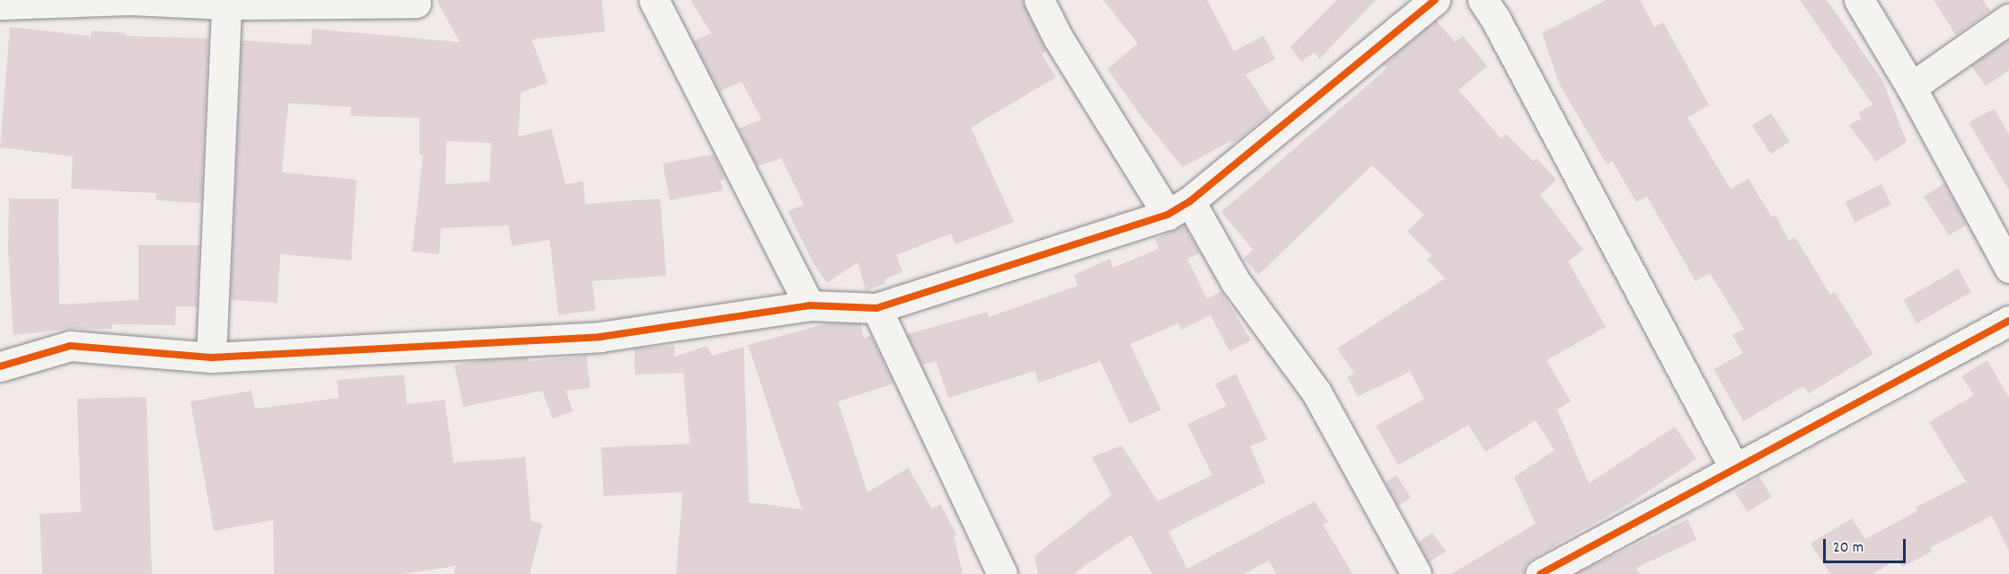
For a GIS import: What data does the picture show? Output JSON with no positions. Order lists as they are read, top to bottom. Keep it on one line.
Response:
{"scale_bar":"20 m"}
